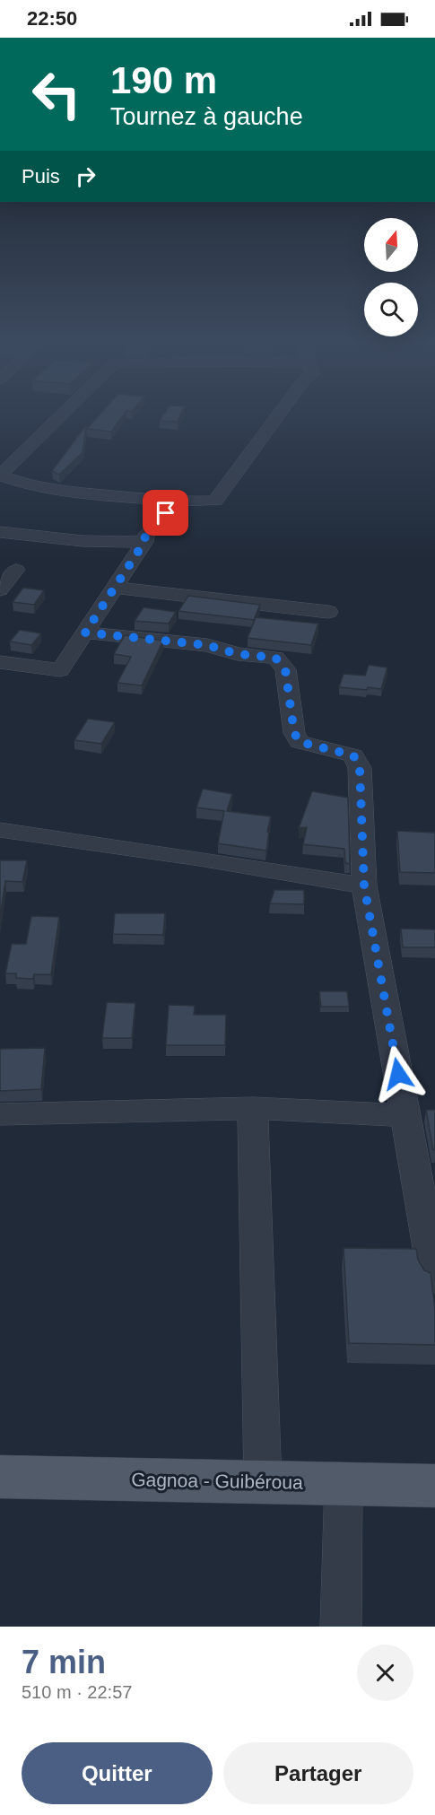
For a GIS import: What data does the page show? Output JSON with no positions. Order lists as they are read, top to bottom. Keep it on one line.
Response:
{"streets":{"main road":["Gagnoa - Guibéroua"]},"north":"top","page":{"status":"22:50","turn":["190 m","Tournez à gauche"],"then":"Puis","heading":["7 min","510 m · 22:57"],"buttons":["Quitter","Partager"]}}
